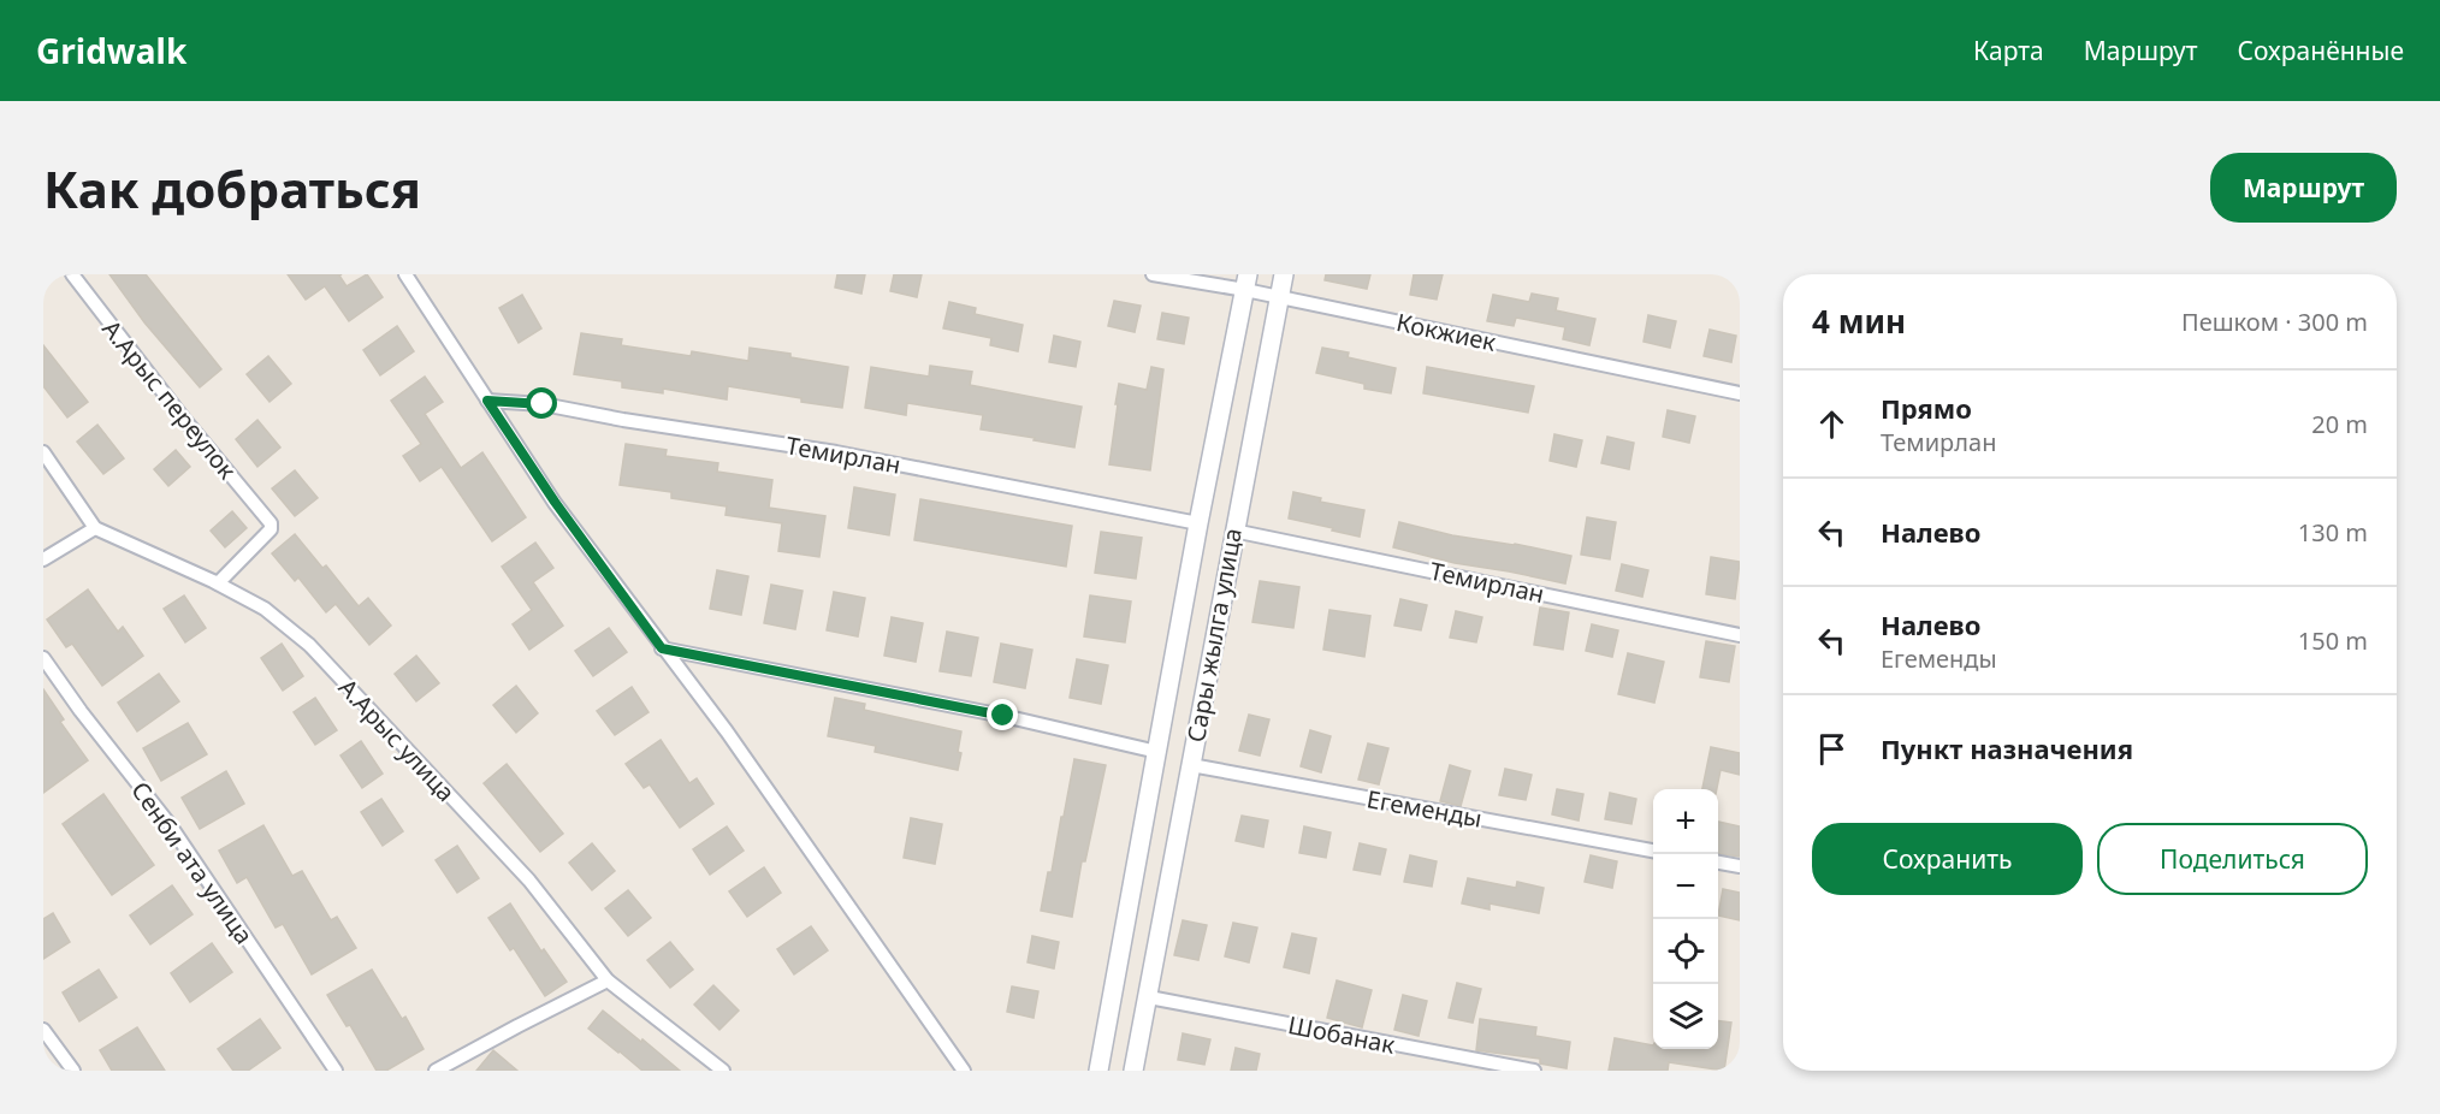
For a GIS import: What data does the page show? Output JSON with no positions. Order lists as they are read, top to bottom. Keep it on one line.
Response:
{"streets":{"street":["Кокжиек","А.Арыс переулок","Темирлан","Сары жылга улица","А.Арыс улица","Егеменды","Сенби ата улица","Шобанак"]},"crossings":[["Кокжиек","Сары жылга улица"],["А.Арыс переулок","А.Арыс улица"],["Темирлан","Сары жылга улица"],["Сары жылга улица","Егеменды"],["Сары жылга улица","Шобанак"]],"page":{"header":"Gridwalk","nav":["Карта","Маршрут","Сохранённые"],"buttons":["Маршрут",["Сохранить","Поделиться"]],"title":"Как добраться","heading":["4 мин","Пешком · 300 m"],"list":[["Прямо","Темирлан","20 m"],["Налево","130 m"],["Налево","Егеменды","150 m"],"Пункт назначения"],"map_buttons":["+","−"]}}
